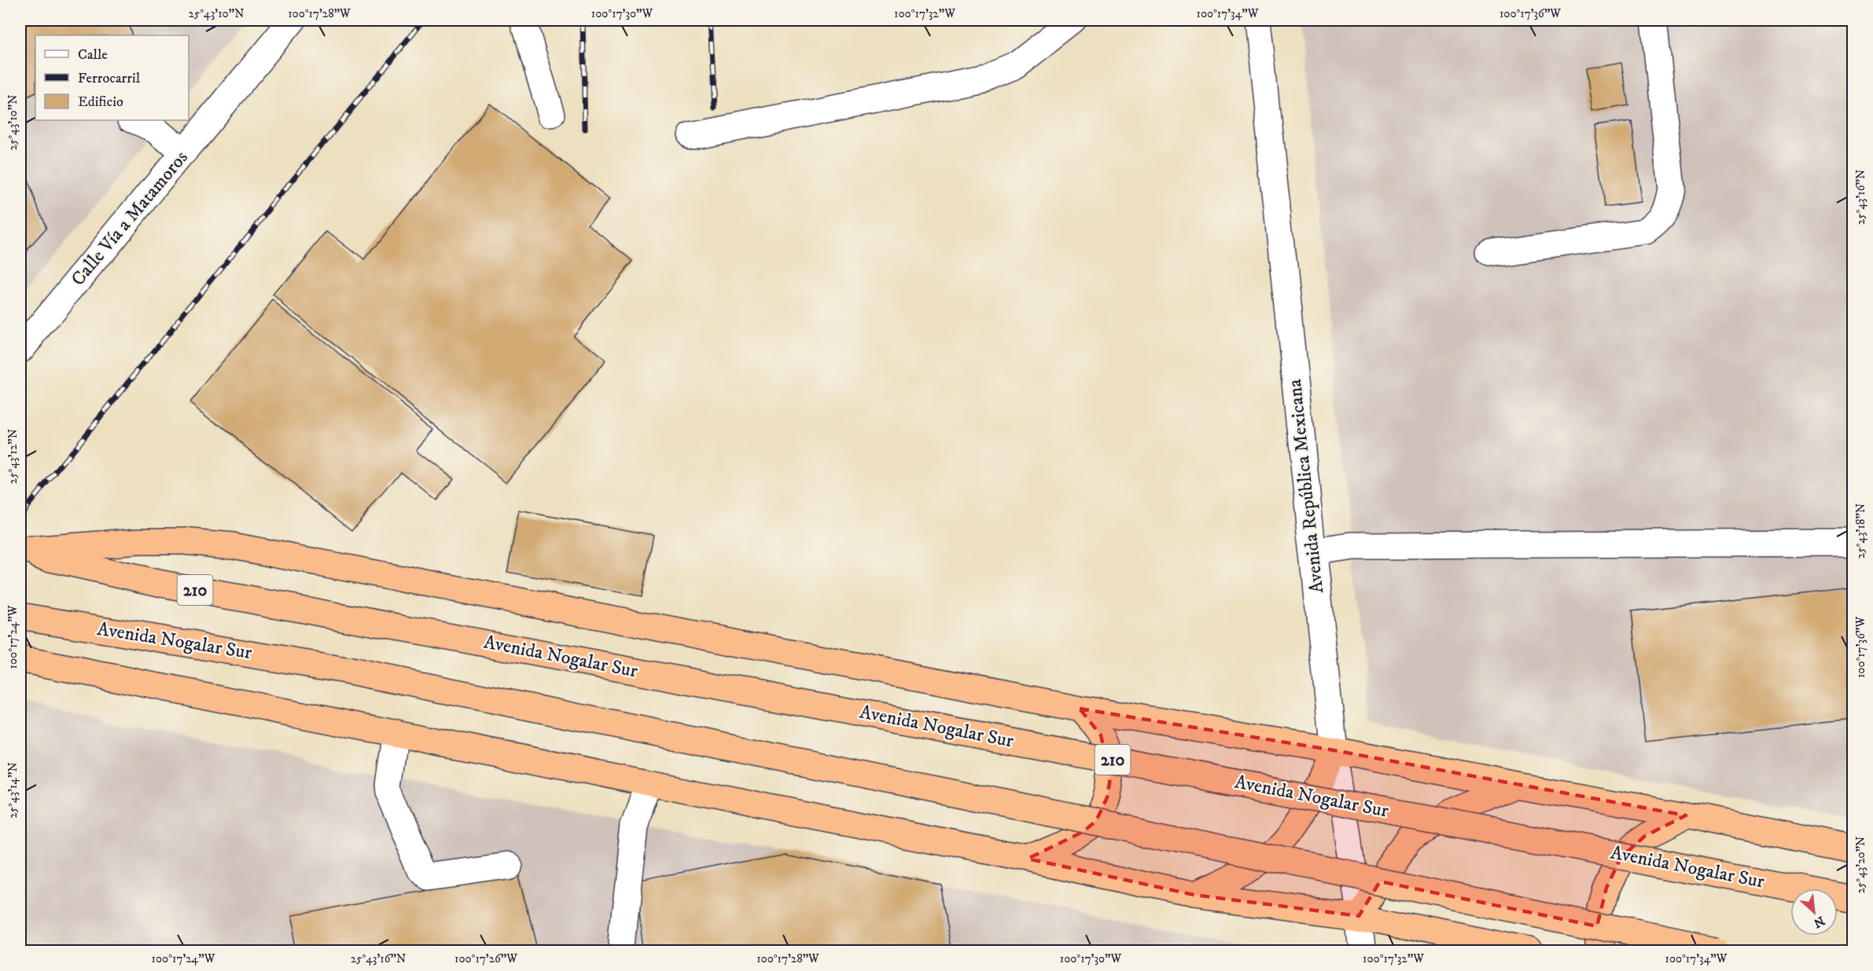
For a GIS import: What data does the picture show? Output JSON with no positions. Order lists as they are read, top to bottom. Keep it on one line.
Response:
{"streets":{"highway":["210","Avenida Nogalar Sur"],"street":["Calle Vía a Matamoros","Avenida República Mexicana"]},"legend":["Calle","Ferrocarril","Edificio"],"north":"bottom right","coordinates":["25°43'10\"N","100°17'28\"W","100°17'30\"W","100°17'32\"W","100°17'34\"W","100°17'36\"W","25°43'16\"N","25°43'12\"N","25°43'18\"N","100°17'24\"W","25°43'14\"N","25°43'20\"N","100°17'26\"W"]}
